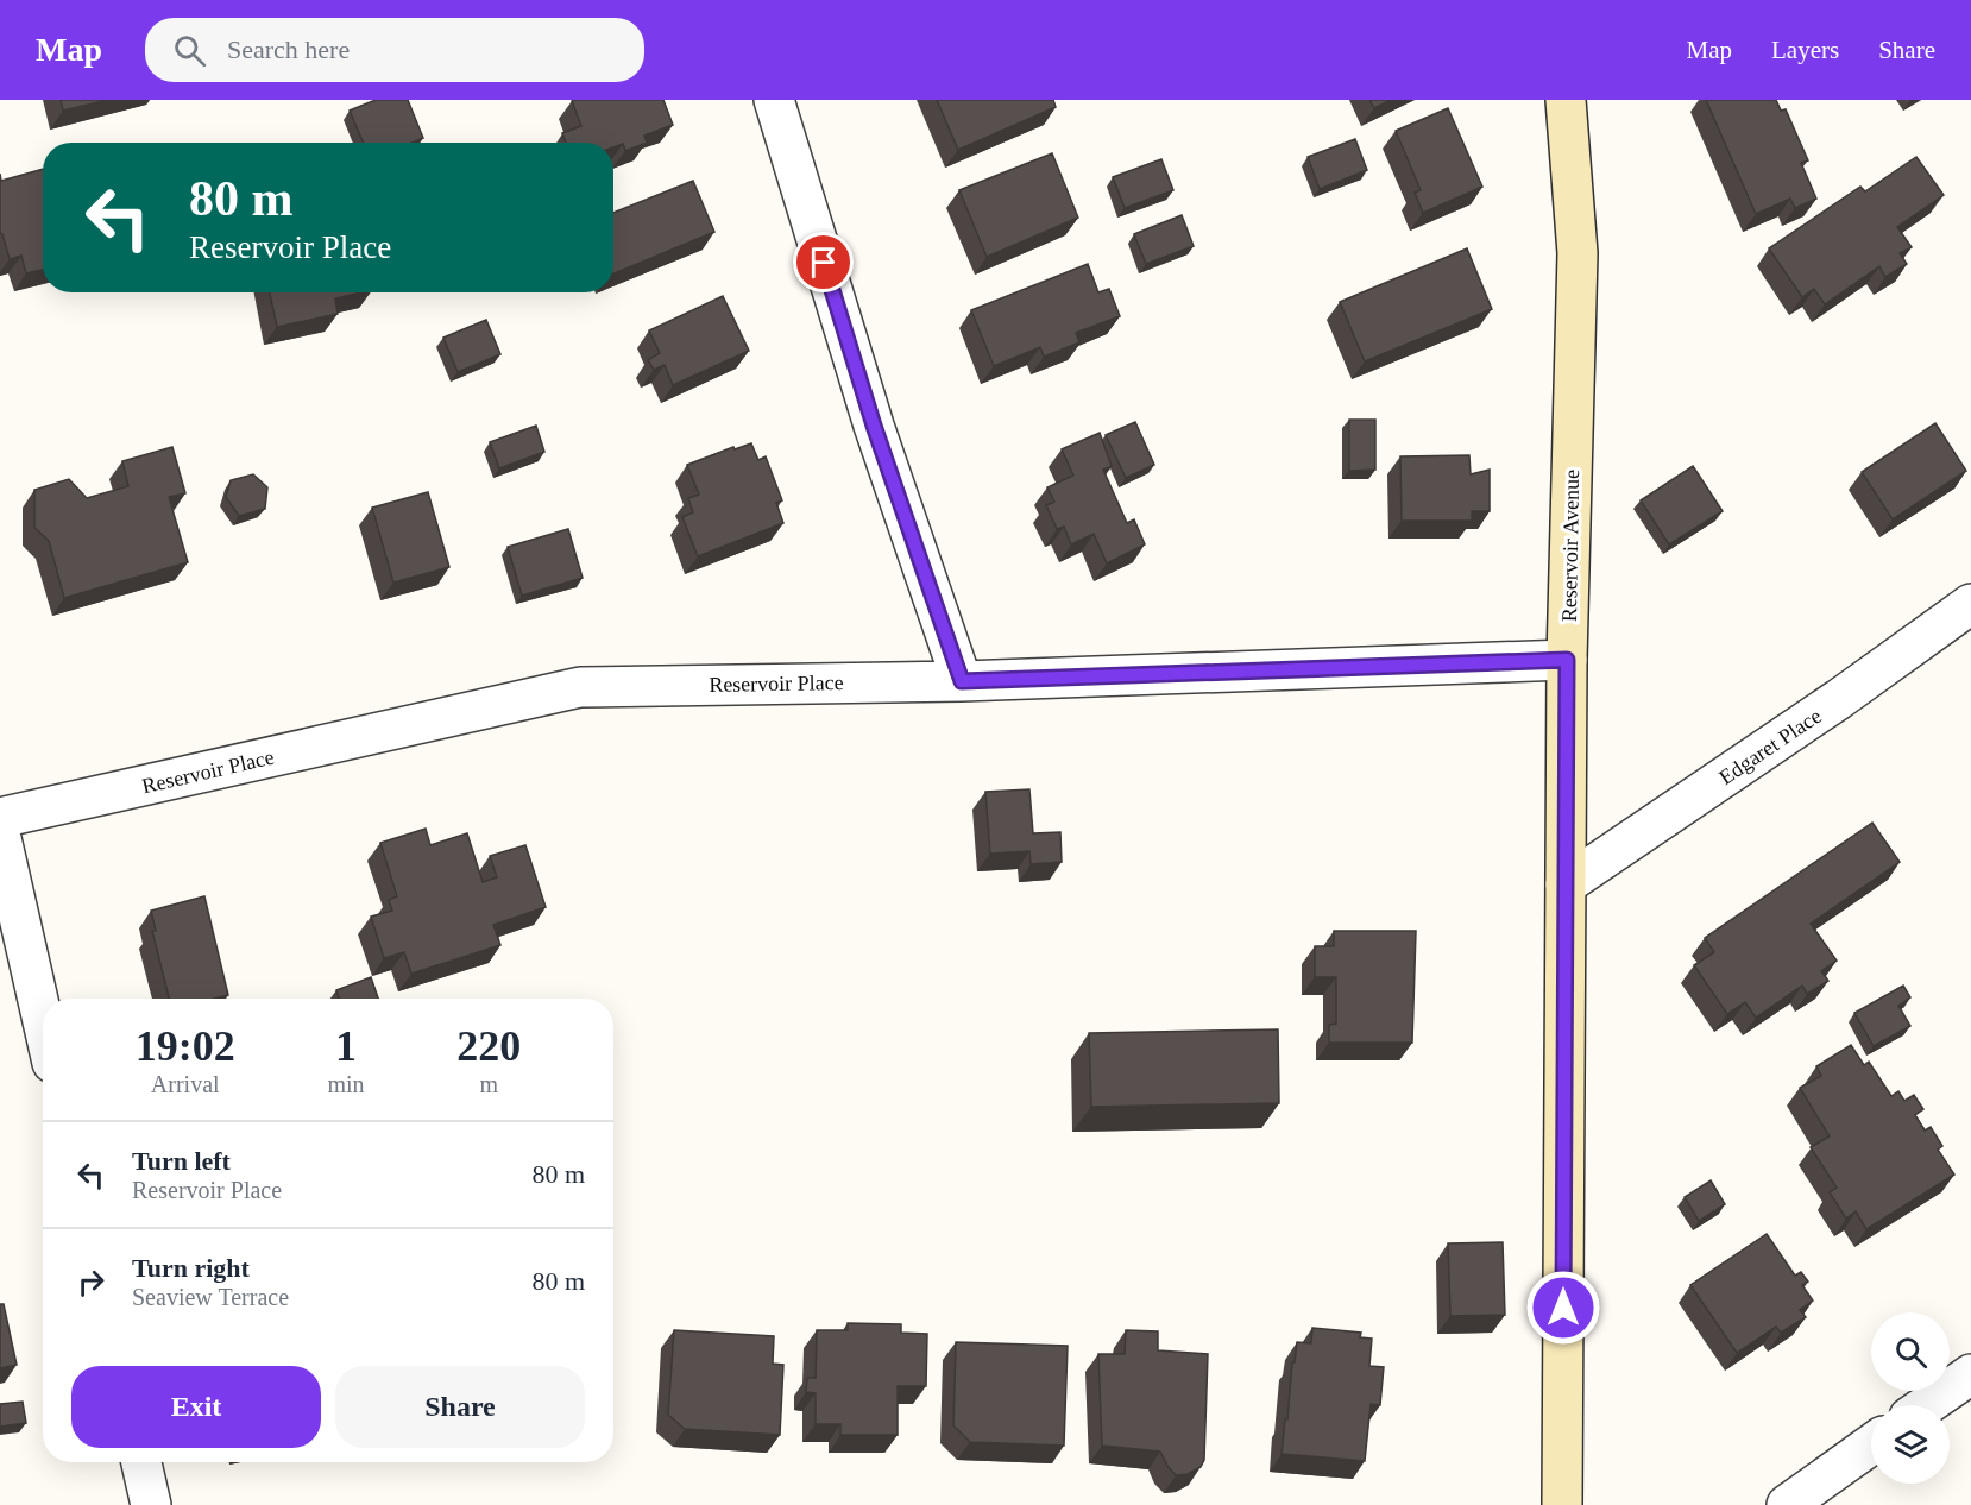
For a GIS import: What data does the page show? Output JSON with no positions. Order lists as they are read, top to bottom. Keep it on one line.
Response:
{"streets":{"main road":["Reservoir Avenue"],"street":["Reservoir Place","Edgaret Place"]},"crossings":[["Reservoir Avenue","Reservoir Place"],["Reservoir Avenue","Edgaret Place"]],"page":{"header":"Map","search":"Search here","nav":["Map","Layers","Share"],"turn":["80 m","Reservoir Place"],"eta":["19:02","Arrival","1","min","220","m"],"list":[{"name":"Turn left","note":"Reservoir Place","value":"80 m"},{"name":"Turn right","note":"Seaview Terrace","value":"80 m"}],"buttons":["Exit","Share"]}}
